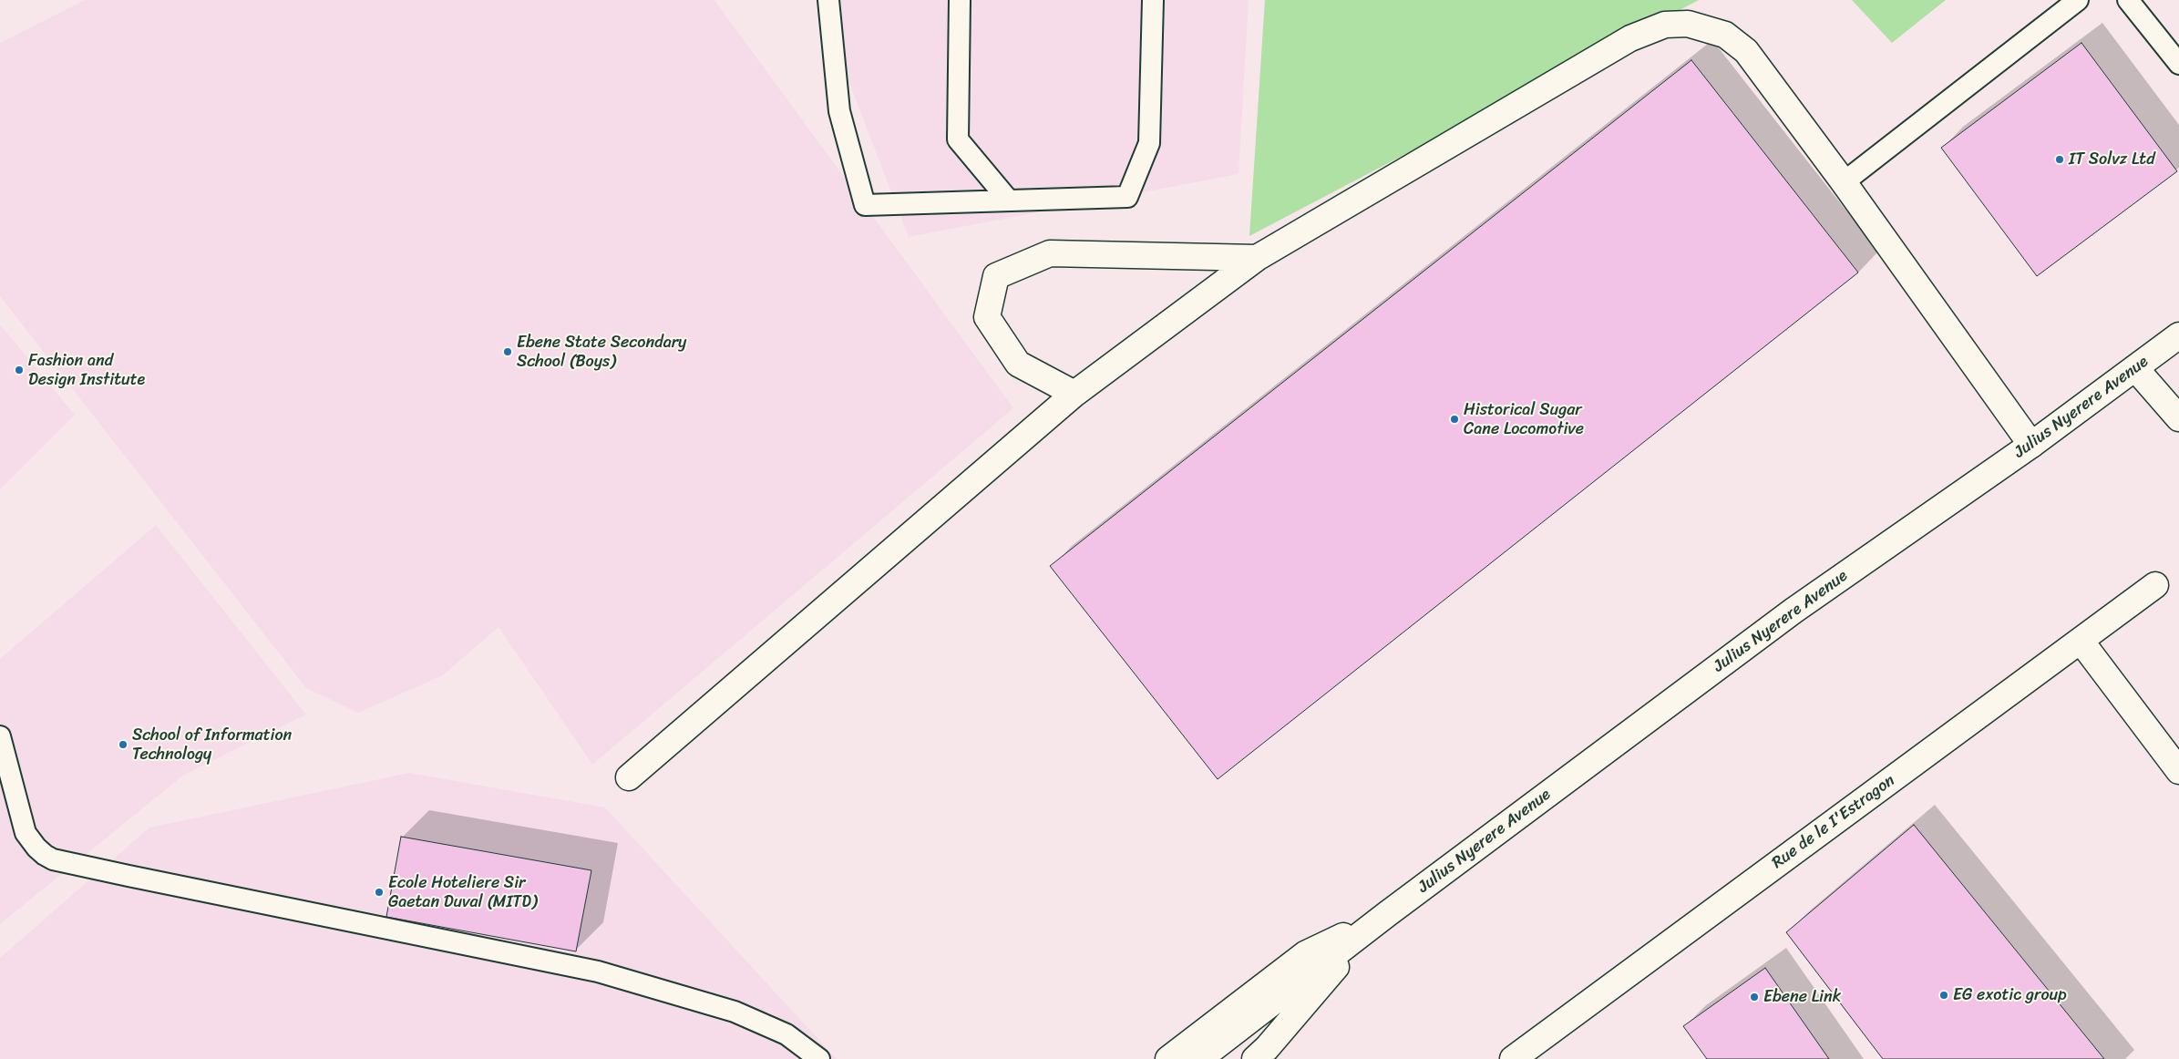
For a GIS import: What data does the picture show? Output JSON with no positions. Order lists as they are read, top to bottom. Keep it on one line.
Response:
{"streets":{"street":["Julius Nyerere Avenue","Rue de le I'Estragon"]},"places":["IT Solvz Ltd","Ebene State Secondary School (Boys)","Fashion and Design Institute","Historical Sugar Cane Locomotive","School of Information Technology","Ecole Hoteliere Sir Gaetan Duval (MITD)","EG exotic group","Ebene Link"]}
